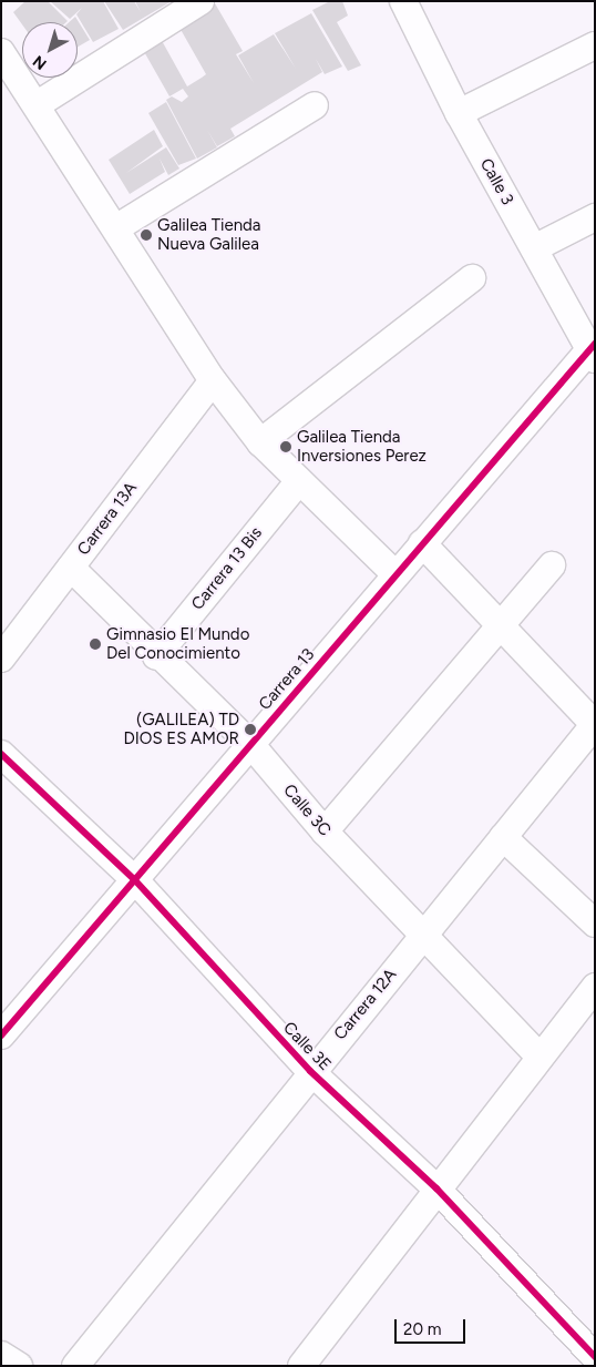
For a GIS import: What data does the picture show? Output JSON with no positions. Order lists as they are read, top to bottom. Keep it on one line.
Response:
{"streets":{"street":["Calle 3","Carrera 13A","Carrera 13 Bis","Carrera 13","Calle 3C","Carrera 12A","Calle 3E"]},"crossings":[["Calle 3","Carrera 13"],["Carrera 13A","Calle 3C"],["Carrera 13 Bis","Calle 3C"],["Carrera 13","Calle 3C"],["Carrera 13","Calle 3E"],["Calle 3C","Carrera 12A"],["Carrera 12A","Calle 3E"]],"places":["Galilea Tienda Nueva Galilea","Galilea Tienda Inversiones Perez","Gimnasio El Mundo Del Conocimiento","(GALILEA) TD DIOS ES AMOR"],"scale_bar":"20 m","north":"bottom left"}
